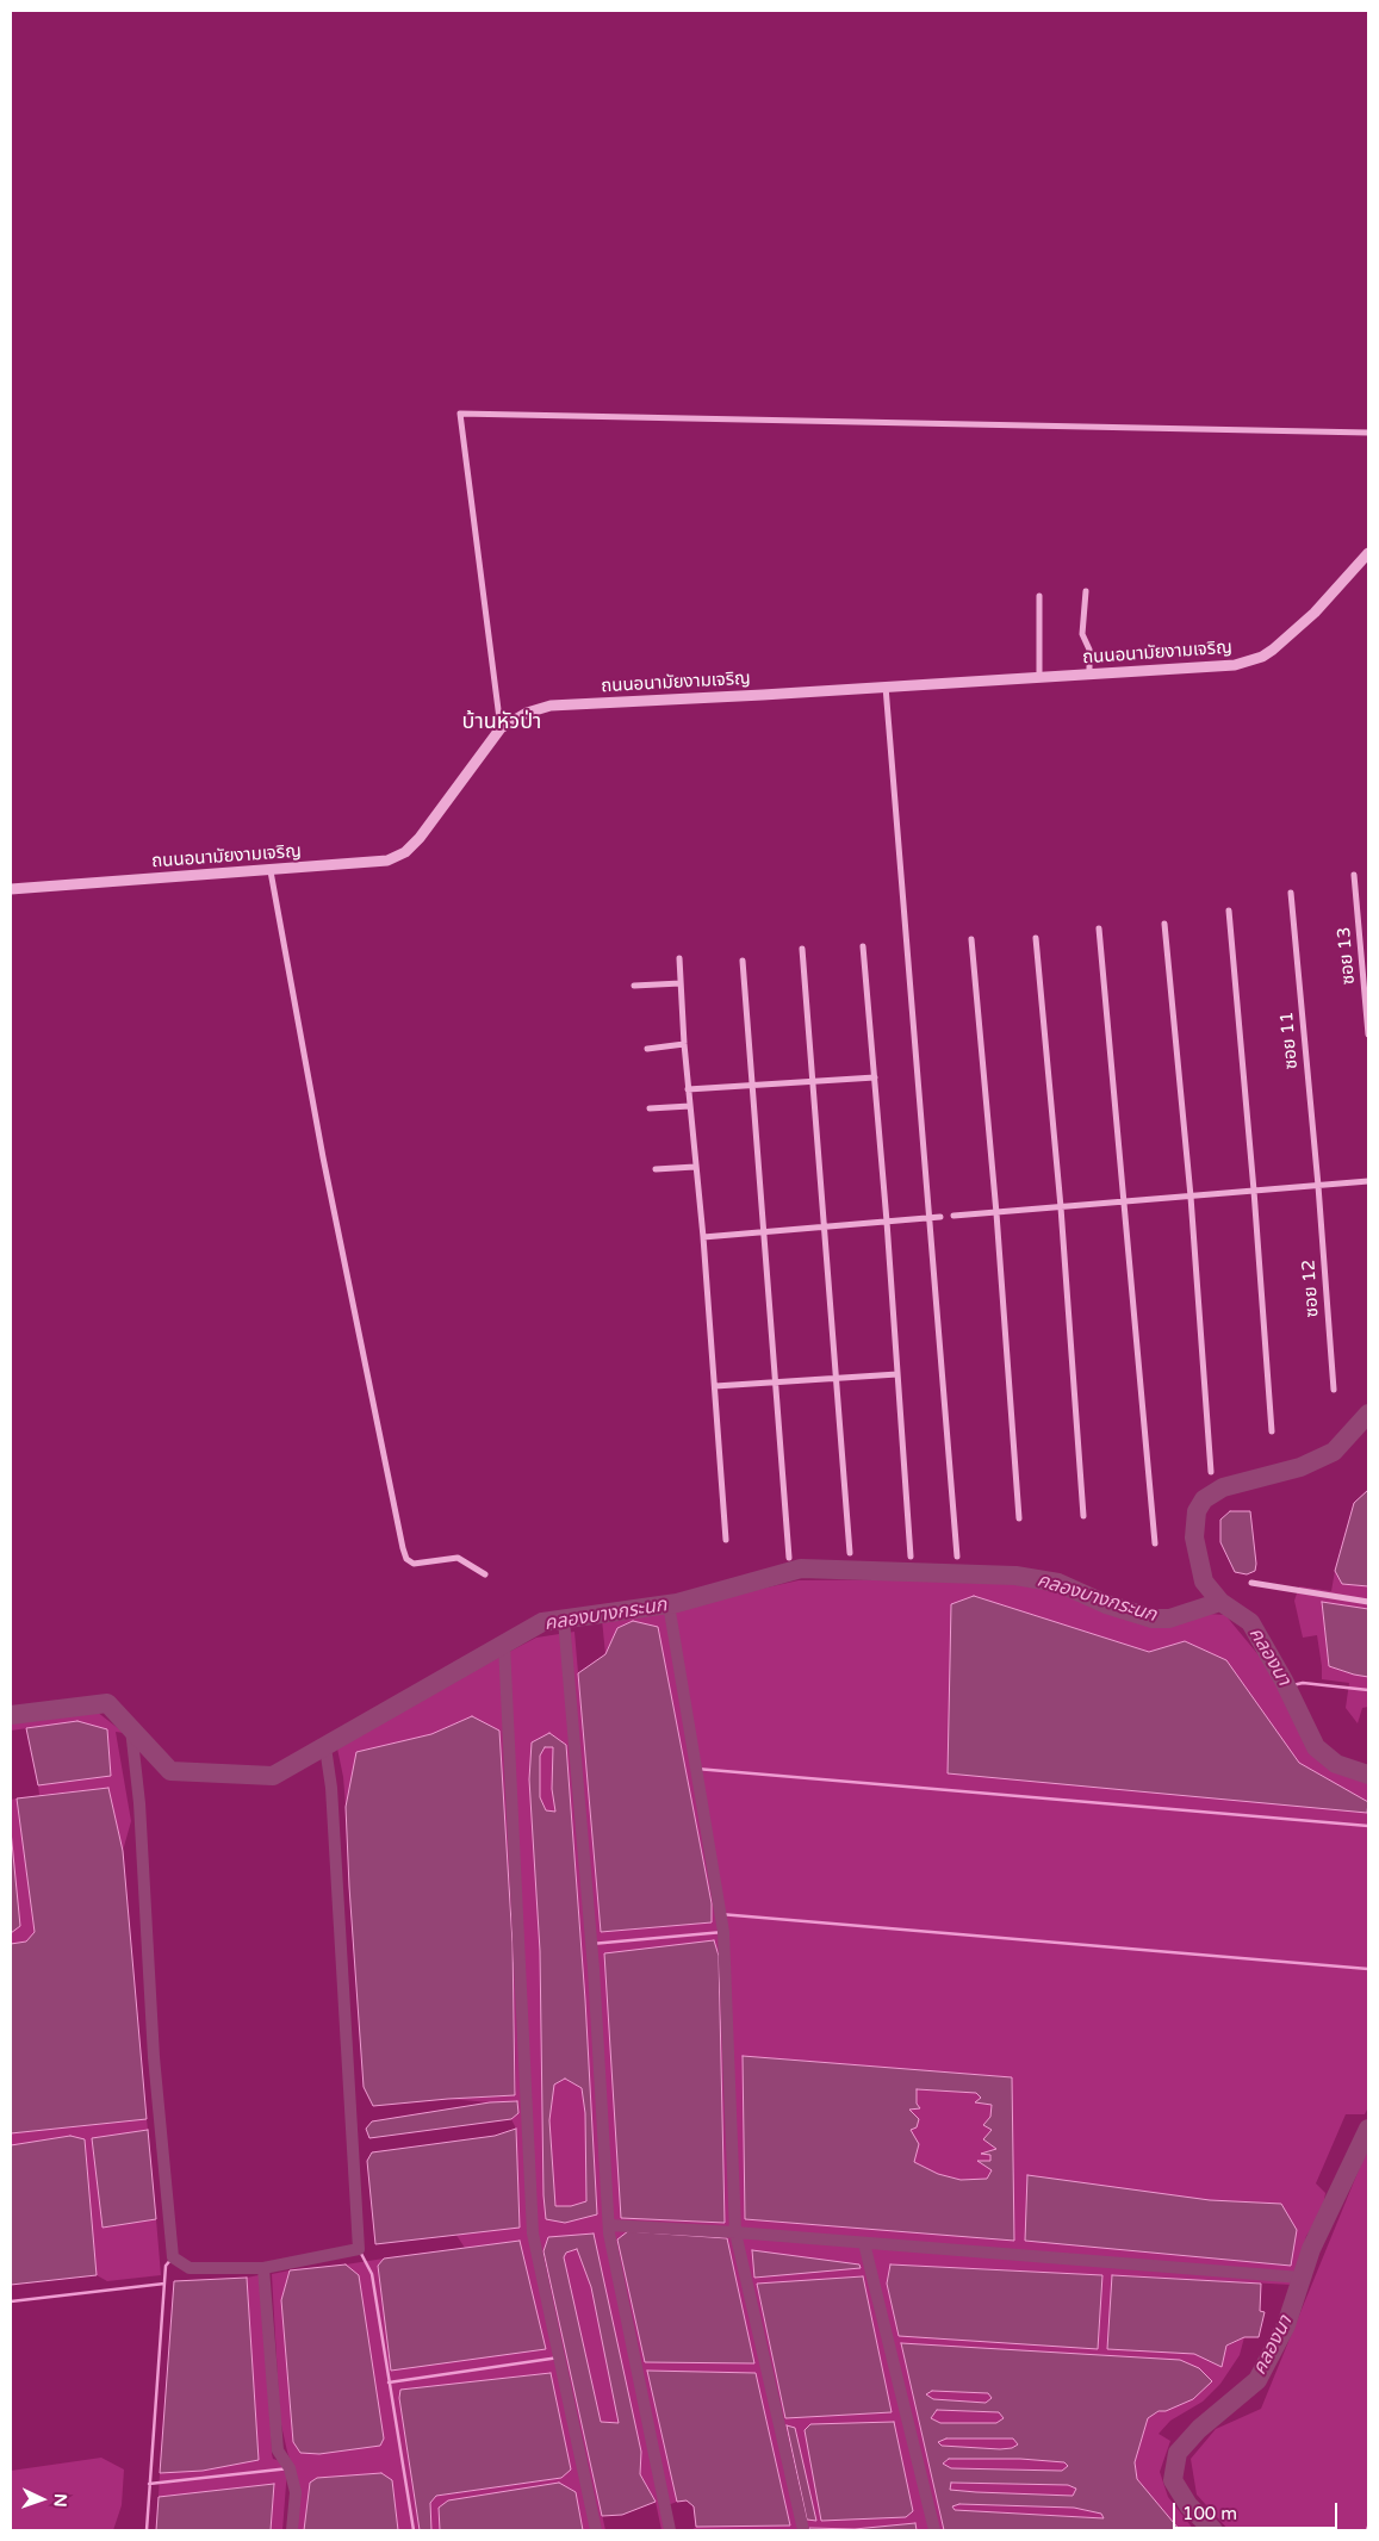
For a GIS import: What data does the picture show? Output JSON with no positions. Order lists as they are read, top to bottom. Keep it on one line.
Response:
{"streets":{"street":["ถนนอนามัยงามเจริญ","ซอย 13","ซอย 11","ซอย 12"]},"crossings":[["ซอย 11","ซอย 12"]],"districts":["บ้านหัวป่า"],"water":["คลองบางกระนก","คลองนา"],"scale_bar":"100 m","north":"right"}
